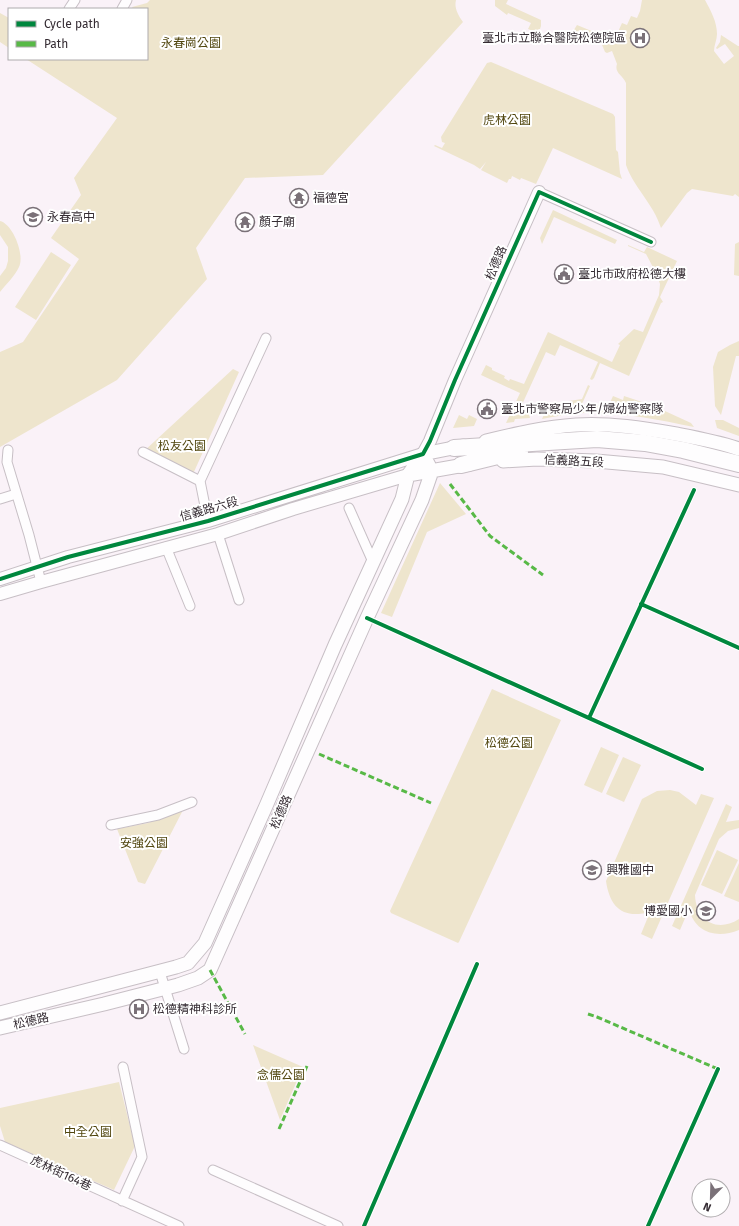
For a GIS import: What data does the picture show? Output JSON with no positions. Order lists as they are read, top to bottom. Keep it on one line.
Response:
{"streets":{"main road":["松德路"],"street":["信義路六段","虎林街164巷"]},"crossings":[["松德路","信義路六段"]],"parks":["永春崗公園","虎林公園","松友公園","松德公園","安強公園","念儒公園","中全公園"],"places":{"hospital":["臺北市立聯合醫院松德院區","松德精神科診所"],"temple":["福德宮","顏子廟"],"school or university":["永春高中","興雅國中","博愛國小"],"public building":["臺北市政府松德大樓","臺北市警察局少年/婦幼警察隊"]},"legend":["Cycle path","Path"],"north":"bottom left"}
